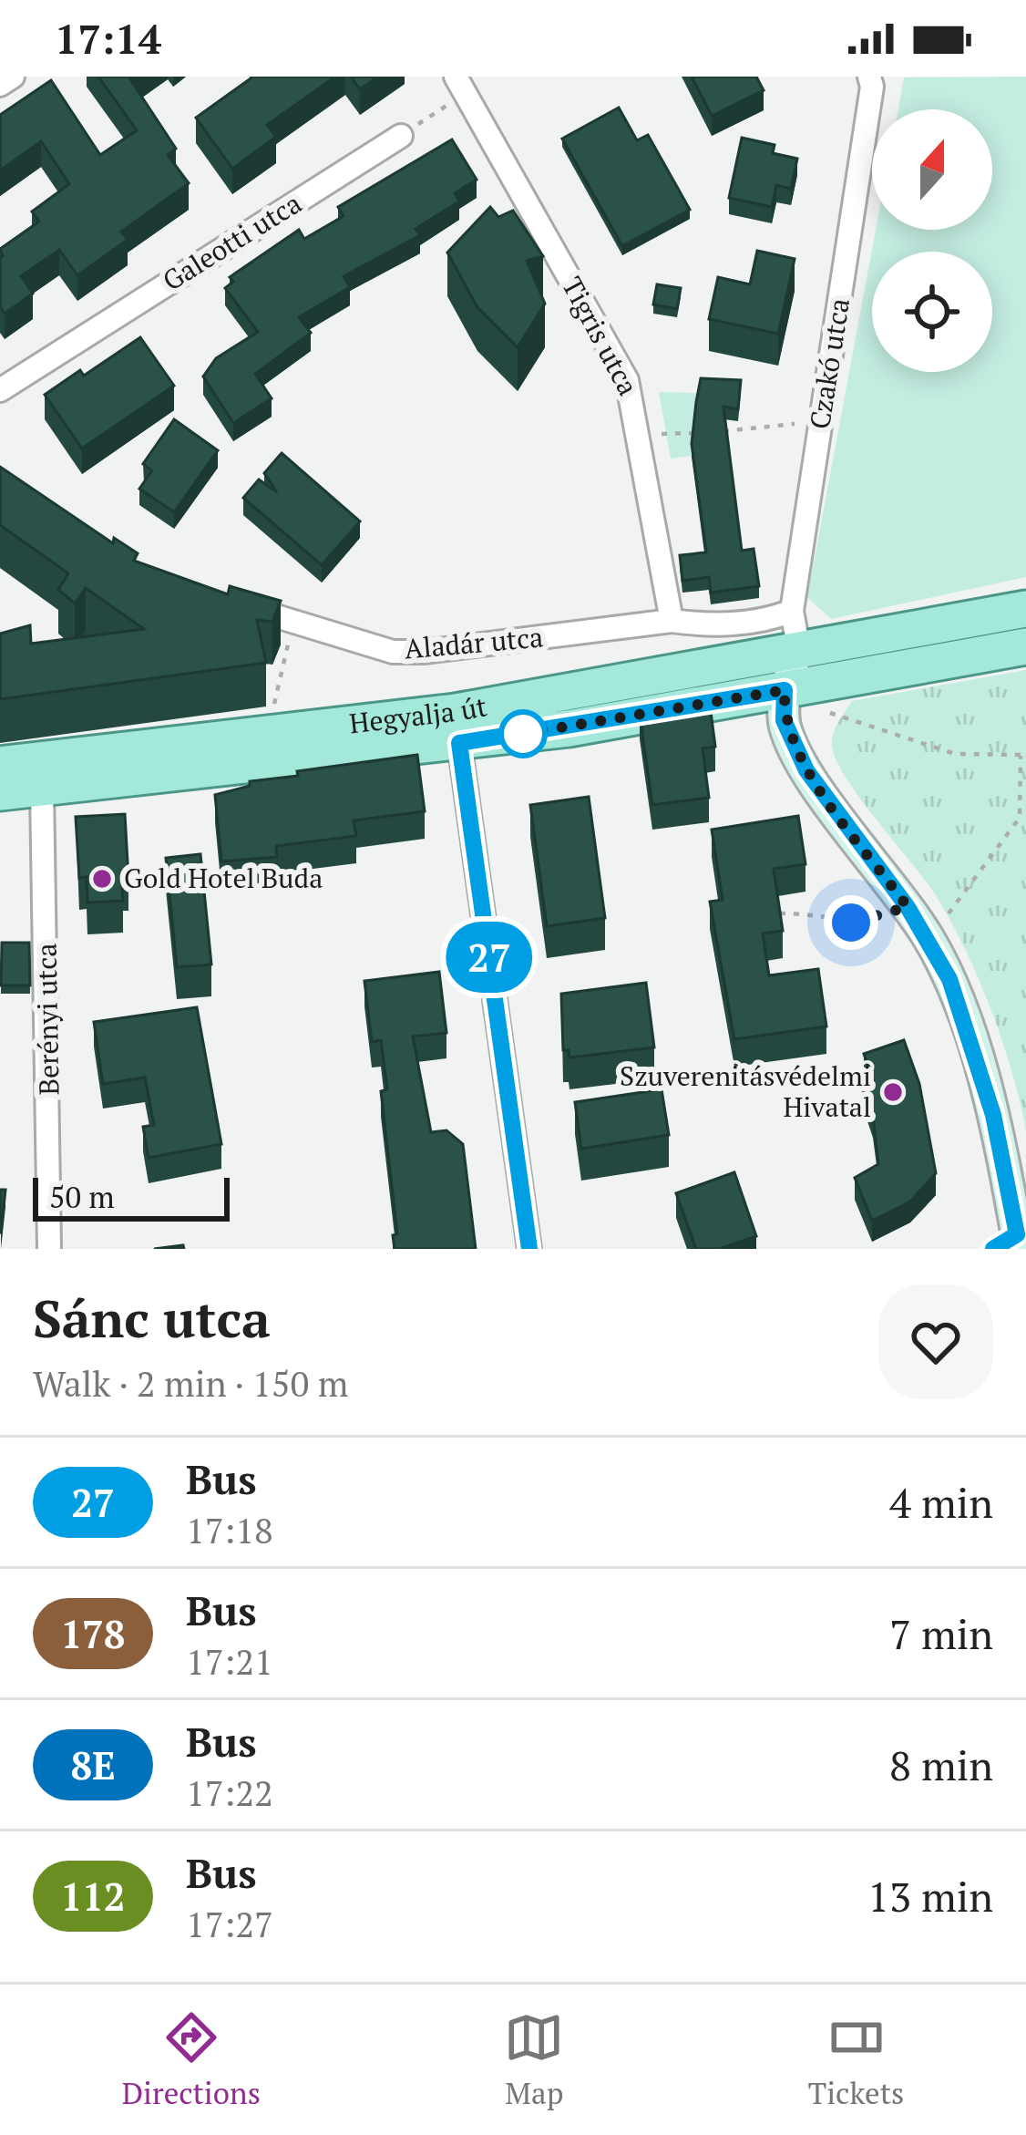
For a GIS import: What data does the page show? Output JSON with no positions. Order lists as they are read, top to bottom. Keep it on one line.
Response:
{"streets":{"main road":["Hegyalja út"],"street":["Galeotti utca","Tigris utca","Czakó utca","Aladár utca","Berényi utca"]},"crossings":[["Tigris utca","Aladár utca"],["Czakó utca","Aladár utca"],["Czakó utca","Hegyalja út"],["Hegyalja út","Berényi utca"]],"places":["Gold Hotel Buda","Szuverenitásvédelmi Hivatal"],"lines":["bus line 27"],"scale_bar":"50 m","north":"top","page":{"status":"17:14","on_map":"27","scale":"50 m","heading":["Sánc utca","Walk · 2 min · 150 m"],"list":[{"mark":"27","name":"Bus","note":"17:18","value":"4 min"},{"mark":"178","name":"Bus","note":"17:21","value":"7 min"},{"mark":"8E","name":"Bus","note":"17:22","value":"8 min"},{"mark":"112","name":"Bus","note":"17:27","value":"13 min"}],"tabs":["Directions","Map","Tickets"]}}
